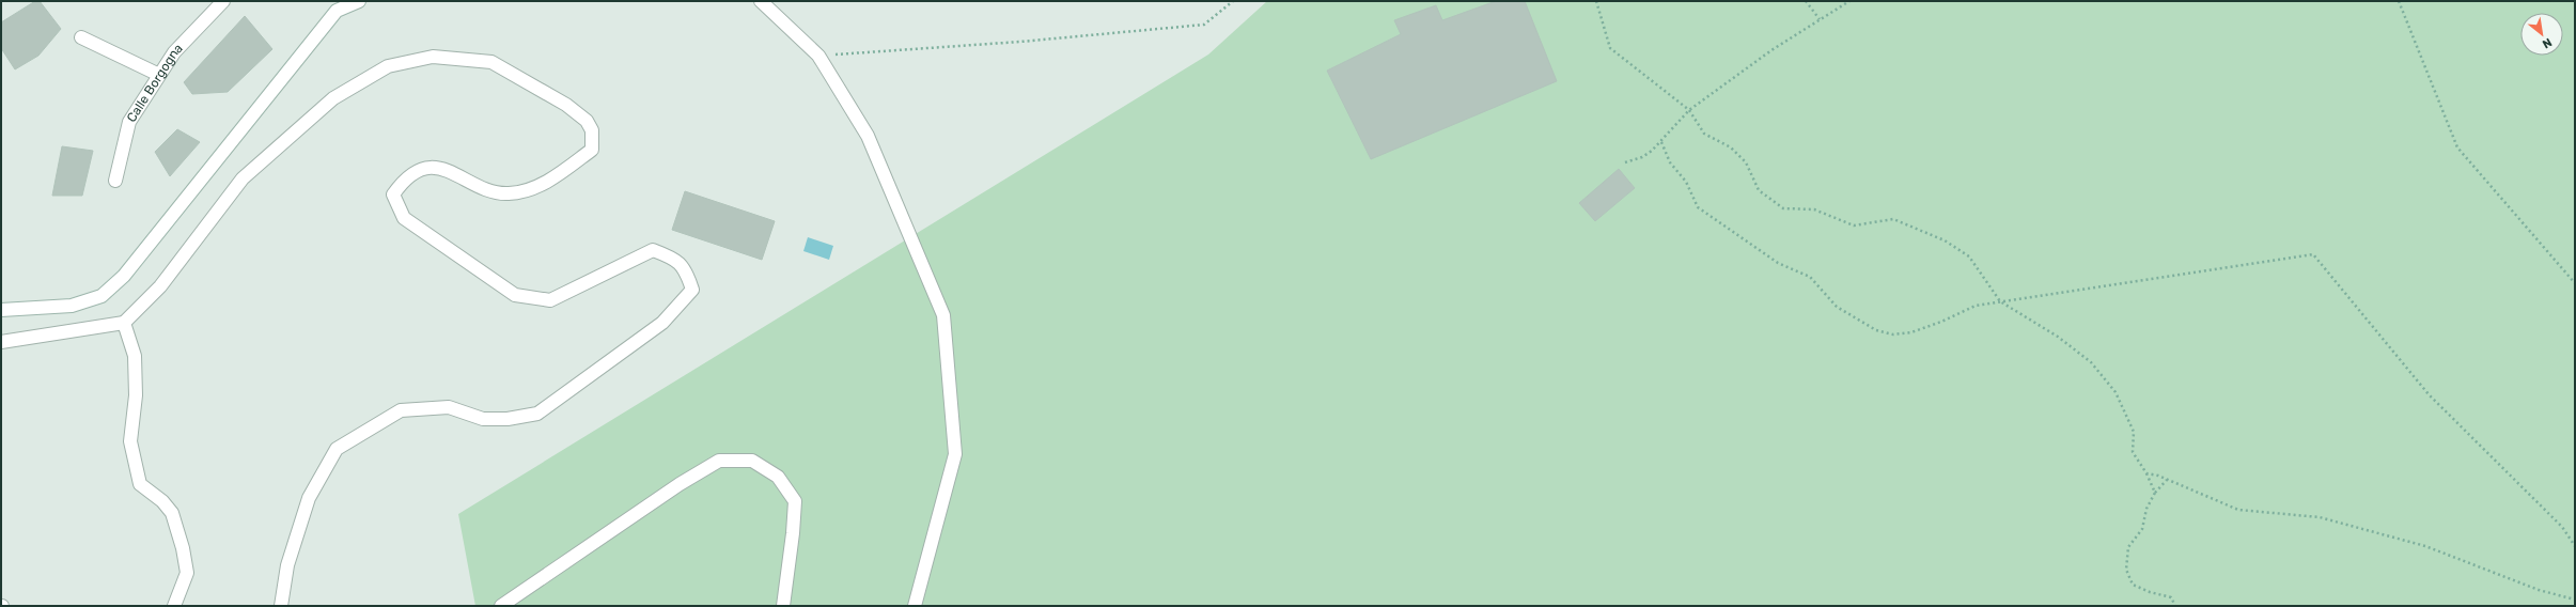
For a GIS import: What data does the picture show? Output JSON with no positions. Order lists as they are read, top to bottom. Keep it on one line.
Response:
{"streets":{"street":["Calle Borgogna"]},"north":"bottom right"}
